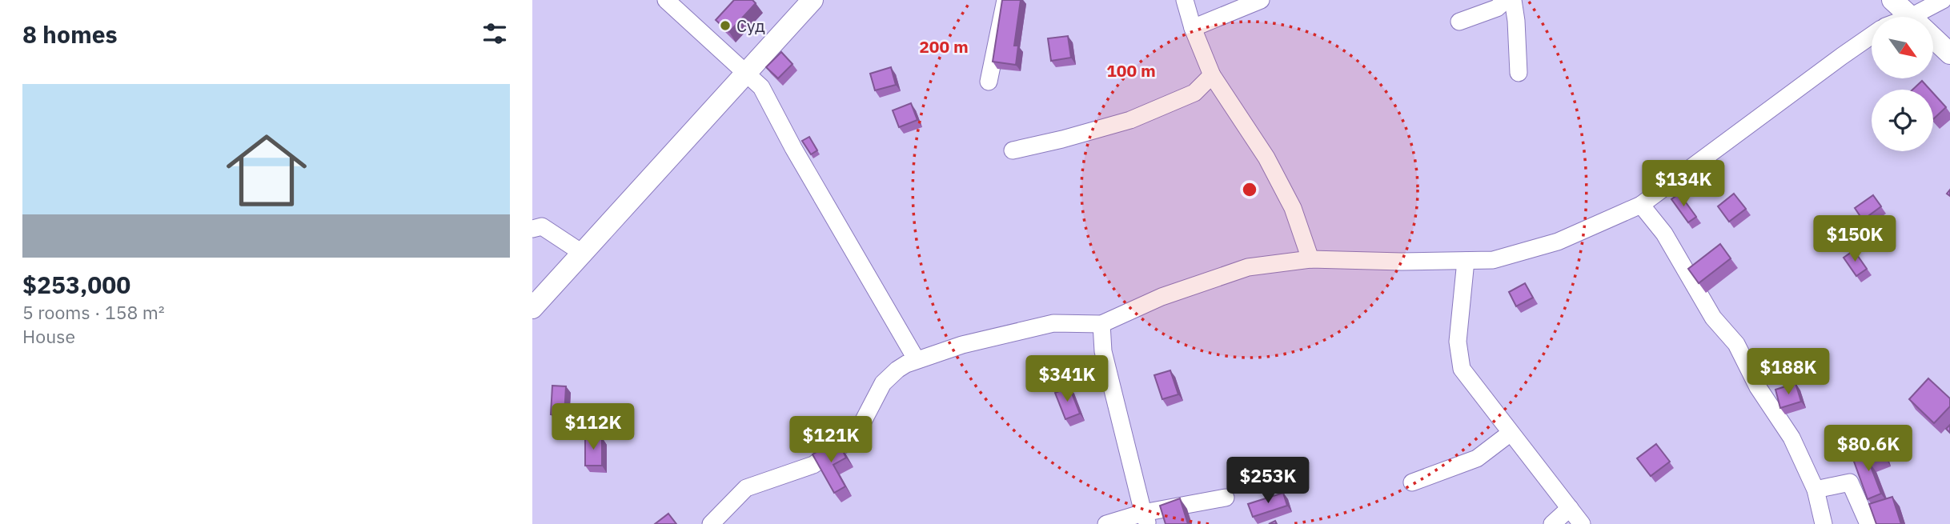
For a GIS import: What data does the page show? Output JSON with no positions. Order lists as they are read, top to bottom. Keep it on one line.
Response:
{"places":["Суд"],"north":"bottom right","page":{"heading":"8 homes","list":[{"name":"$253,000","note":"5 rooms · 158 m² · House"}],"price":["$134K","$150K","$188K","$341K","$112K","$121K","$80.6K","$253K"]},"rings":["200 m","100 m"]}
